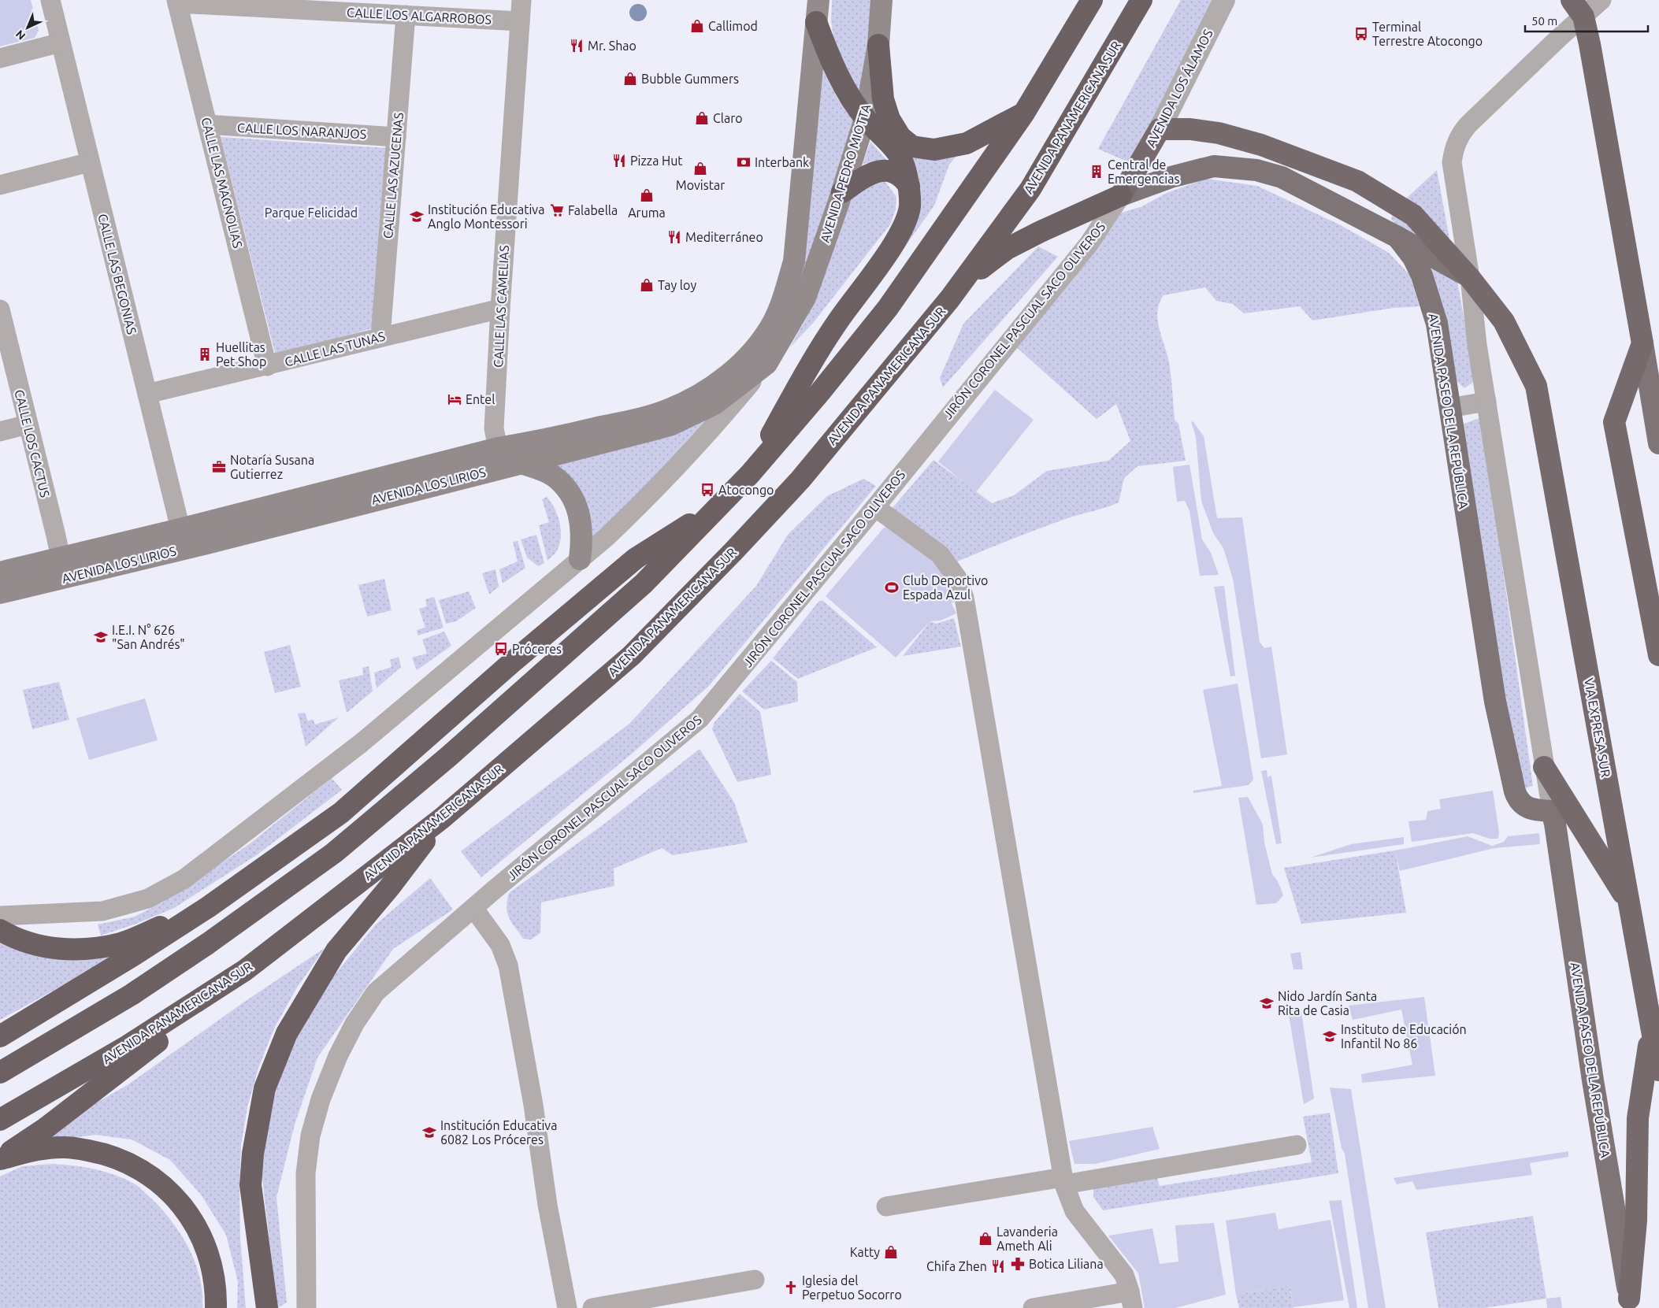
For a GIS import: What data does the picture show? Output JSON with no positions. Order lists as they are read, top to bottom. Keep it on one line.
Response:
{"streets":{"highway":["AVENIDA LOS ÁLAMOS","AVENIDA PANAMERICANA SUR","AVENIDA PASEO DE LA REPÚBLICA","VIA EXPRESA SUR"],"main road":["AVENIDA PEDRO MIOTTA","AVENIDA LOS LIRIOS"],"street":["CALLE LOS ALGARROBOS","CALLE LOS NARANJOS","CALLE LAS AZUCENAS","CALLE LAS MAGNOLIAS","CALLE LAS BEGONIAS","CALLE LAS CAMELIAS","JIRÓN CORONEL PASCUAL SACO OLIVEROS","CALLE LAS TUNAS","CALLE LOS CACTUS"]},"crossings":[["CALLE LOS ALGARROBOS","CALLE LAS AZUCENAS"],["CALLE LOS ALGARROBOS","CALLE LAS MAGNOLIAS"],["CALLE LOS ALGARROBOS","CALLE LAS CAMELIAS"],["AVENIDA LOS ÁLAMOS","JIRÓN CORONEL PASCUAL SACO OLIVEROS"],["AVENIDA LOS ÁLAMOS","AVENIDA PASEO DE LA REPÚBLICA"],["CALLE LOS NARANJOS","CALLE LAS AZUCENAS"],["CALLE LOS NARANJOS","CALLE LAS MAGNOLIAS"],["AVENIDA PEDRO MIOTTA","AVENIDA LOS LIRIOS"],["CALLE LAS AZUCENAS","CALLE LAS TUNAS"],["CALLE LAS MAGNOLIAS","CALLE LAS TUNAS"],["CALLE LAS BEGONIAS","CALLE LAS TUNAS"],["CALLE LAS BEGONIAS","AVENIDA LOS LIRIOS"],["CALLE LAS CAMELIAS","CALLE LAS TUNAS"],["CALLE LAS CAMELIAS","AVENIDA LOS LIRIOS"],["JIRÓN CORONEL PASCUAL SACO OLIVEROS","AVENIDA PASEO DE LA REPÚBLICA"],["AVENIDA PASEO DE LA REPÚBLICA","VIA EXPRESA SUR"],["CALLE LOS CACTUS","AVENIDA LOS LIRIOS"]],"parks":["Parque Felicidad"],"places":{"shop":["Callimod","Bubble Gummers","Claro","Movistar","Aruma","Tay loy","Lavanderia Ameth Ali","Katty"],"bus stop":["Terminal Terrestre Atocongo","Atocongo","Próceres"],"restaurant":["Mr. Shao","Pizza Hut","Mediterráneo","Chifa Zhen"],"bank":["Interbank"],"building":["Central de Emergencias","Huellitas Pet Shop"],"supermarket":["Falabella"],"school or university":["Institución Educativa Anglo Montessori","I.E.I. N° 626 \"San Andrés\"","Nido Jardín Santa Rita de Casia","Instituto de Educación Infantil No 86","Institución Educativa 6082 Los Próceres"],"hotel":["Entel"],"office":["Notaría Susana Gutierrez"],"sports":["Club Deportivo Espada Azul"],"pharmacy":["Botica Liliana"],"church":["Iglesia del Perpetuo Socorro"]},"scale_bar":"50 m","north":"bottom left"}
